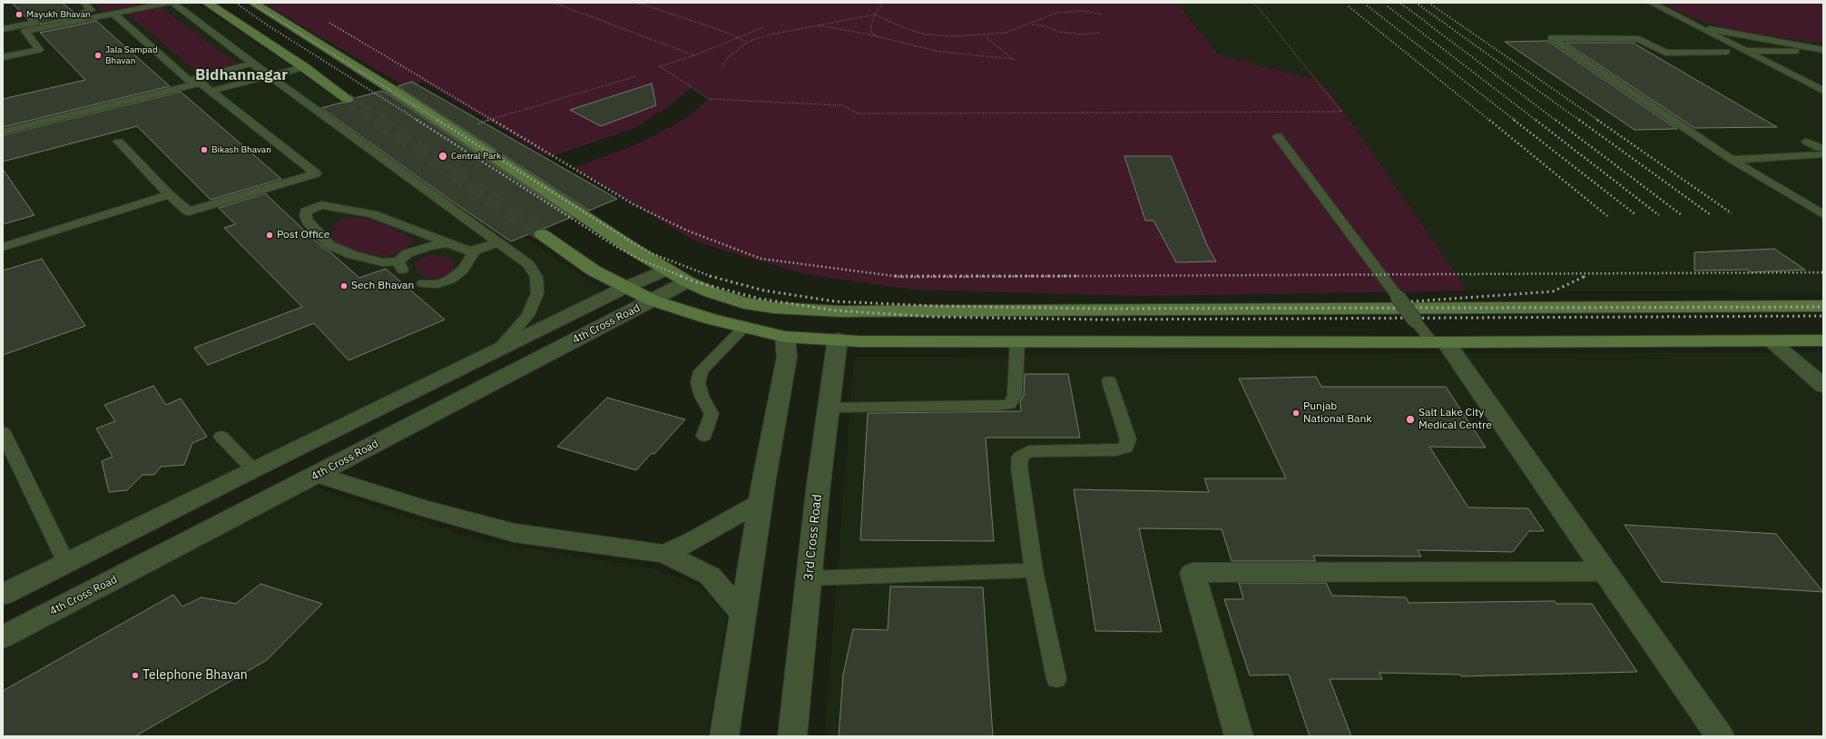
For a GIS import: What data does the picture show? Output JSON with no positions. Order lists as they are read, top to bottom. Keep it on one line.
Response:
{"streets":{"street":["4th Cross Road","3rd Cross Road"]},"districts":["Bidhannagar"],"places":["Mayukh Bhavan","Jala Sampad Bhavan","Bikash Bhavan","Central Park","Post Office","Sech Bhavan","Punjab National Bank","Salt Lake City Medical Centre","Telephone Bhavan"]}
